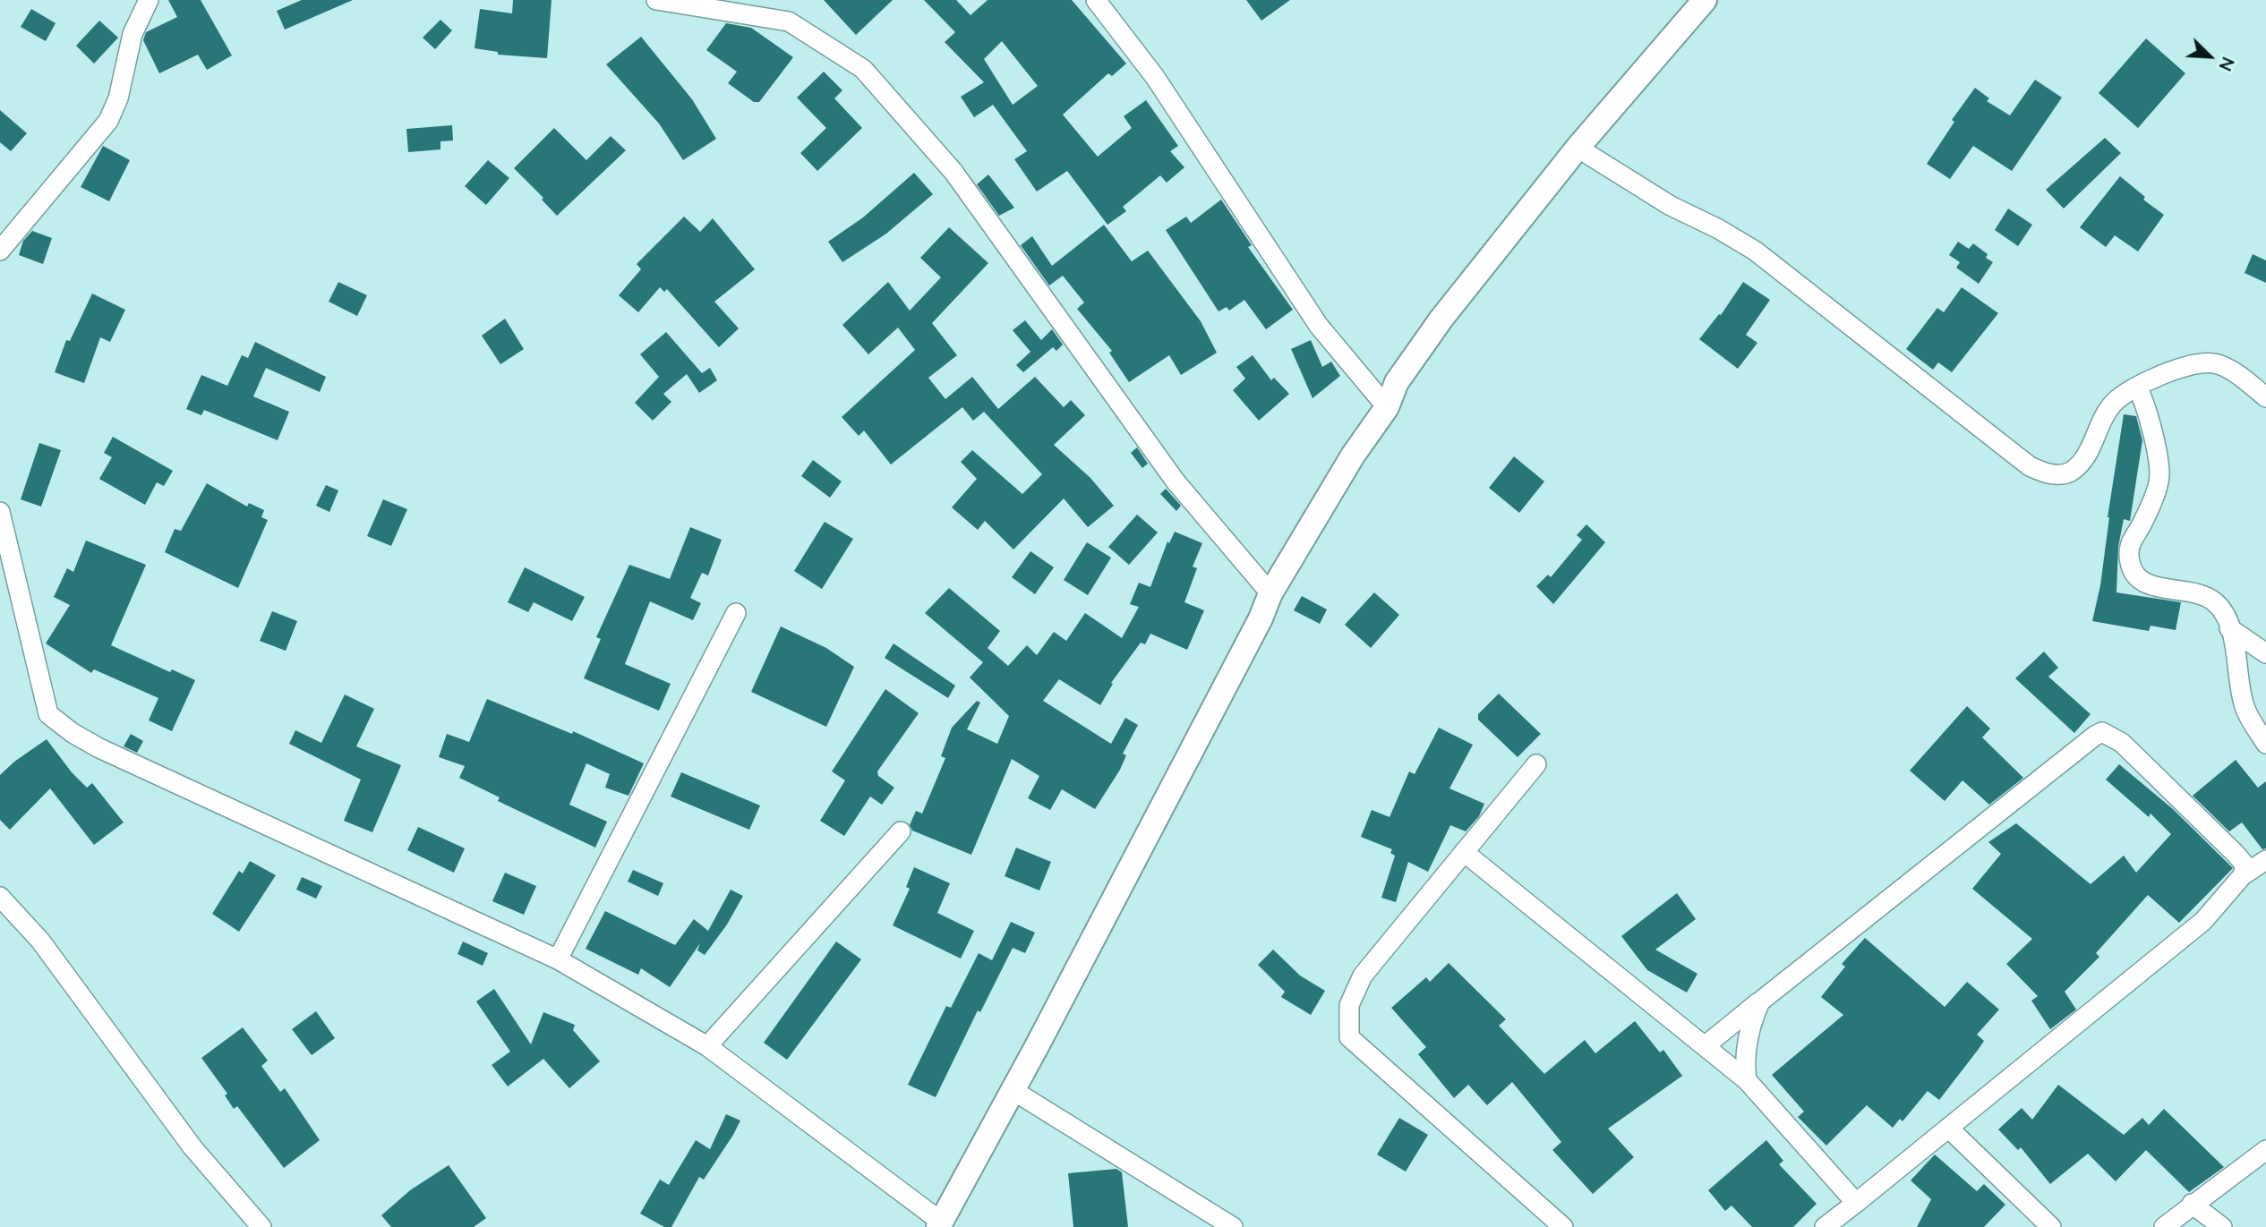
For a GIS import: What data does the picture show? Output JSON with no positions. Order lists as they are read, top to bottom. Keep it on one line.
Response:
{"north":"bottom right"}
